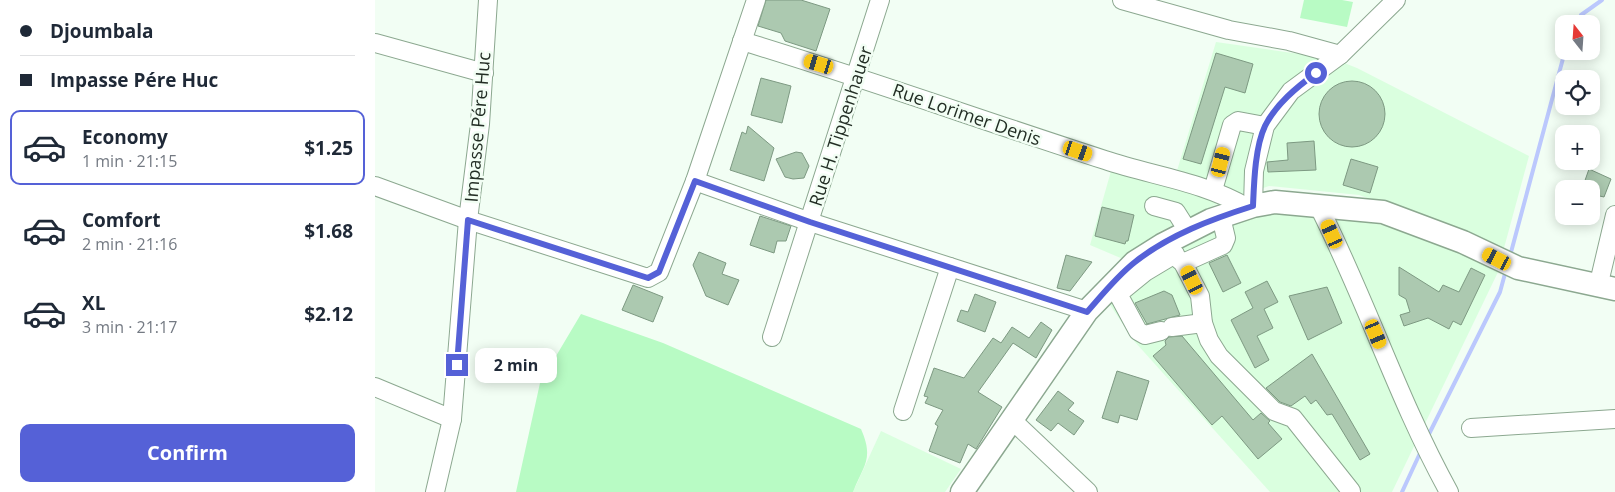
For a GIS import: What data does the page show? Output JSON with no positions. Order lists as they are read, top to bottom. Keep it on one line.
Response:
{"streets":{"street":["Rue Lorimer Denis","Rue H. Tippenhauer","Impasse Pére Huc"]},"crossings":[["Rue Lorimer Denis","Rue H. Tippenhauer"]],"north":"top","page":{"banner":["Djoumbala","Impasse Pére Huc"],"map_buttons":["+","−"],"list":[{"name":"Economy","note":"1 min · 21:15","value":"$1.25"},{"name":"Comfort","note":"2 min · 21:16","value":"$1.68"},{"name":"XL","note":"3 min · 21:17","value":"$2.12"}],"bubble":"2 min","buttons":"Confirm"}}
